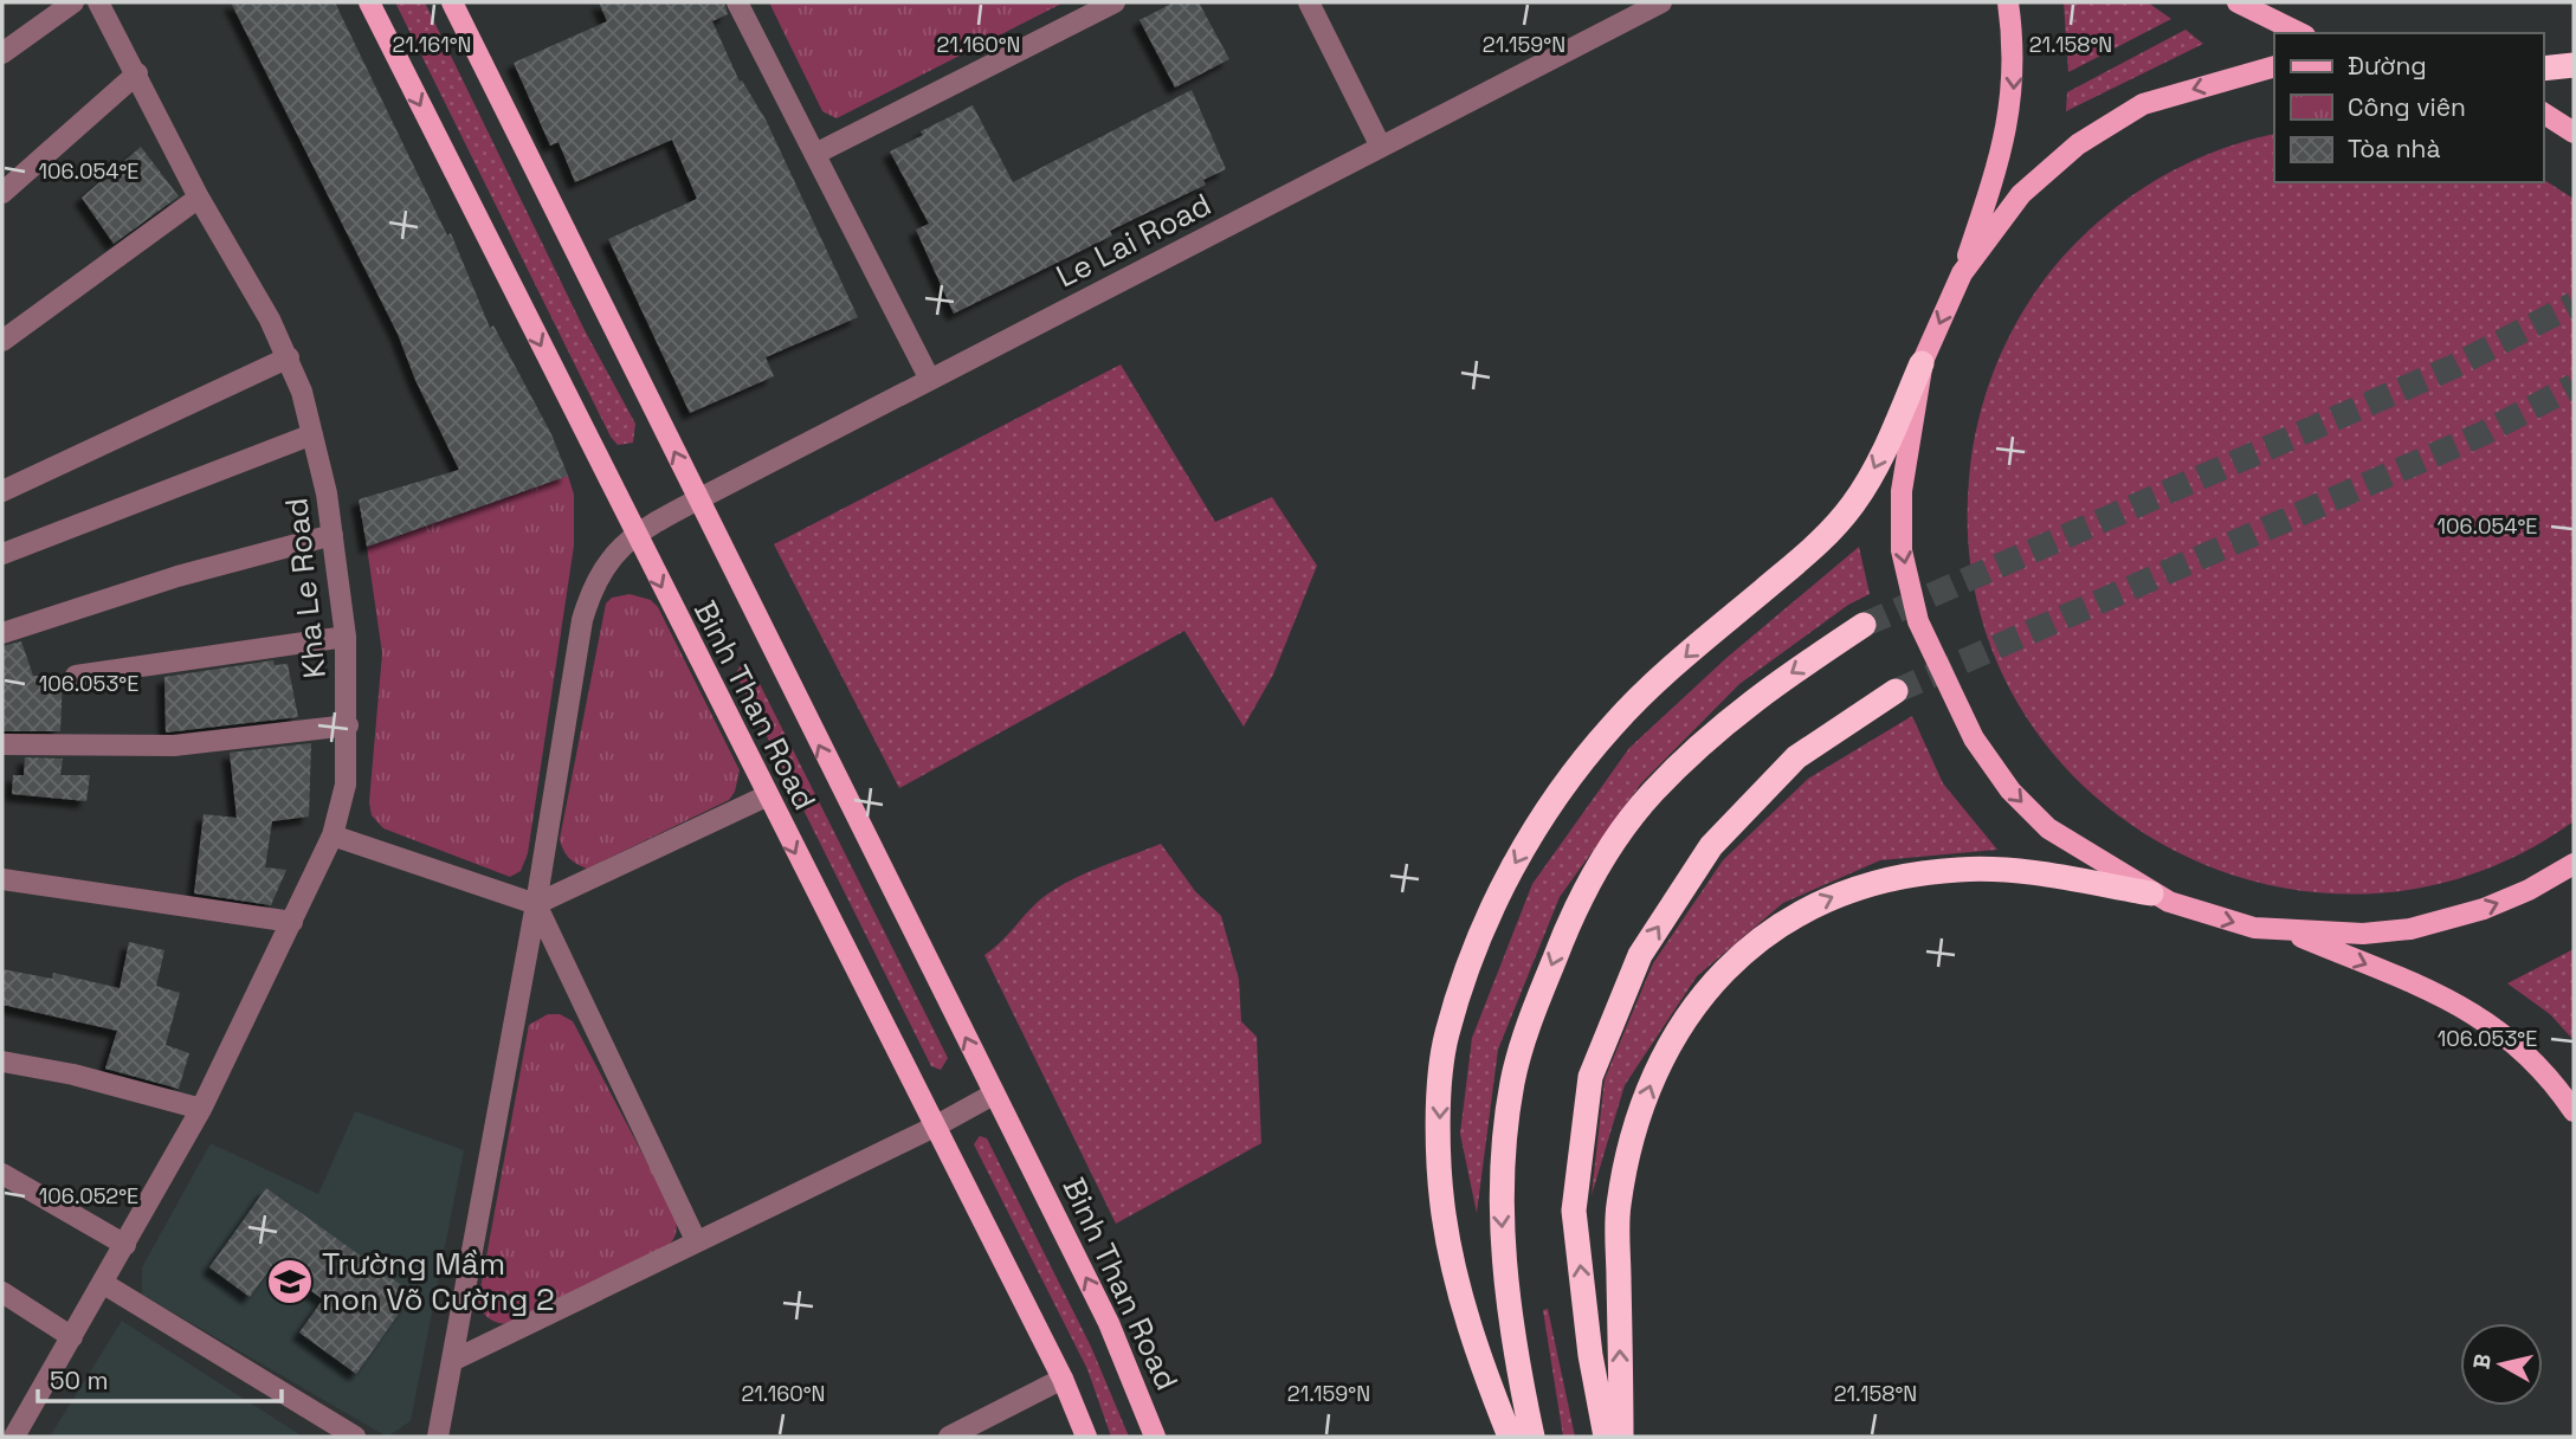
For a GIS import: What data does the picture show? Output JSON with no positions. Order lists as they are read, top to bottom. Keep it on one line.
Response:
{"streets":{"main road":["Binh Than Road"],"street":["Le Lai Road","Kha Le Road"]},"crossings":[["Le Lai Road","Binh Than Road"]],"places":{"school or university":["Trường Mầm non Võ Cường 2"]},"legend":["Đường","Công viên","Tòa nhà"],"scale_bar":"50 m","north":"left","coordinates":["21.161°N","21.160°N","21.159°N","21.158°N","106.054°E","106.053°E","106.052°E"]}
